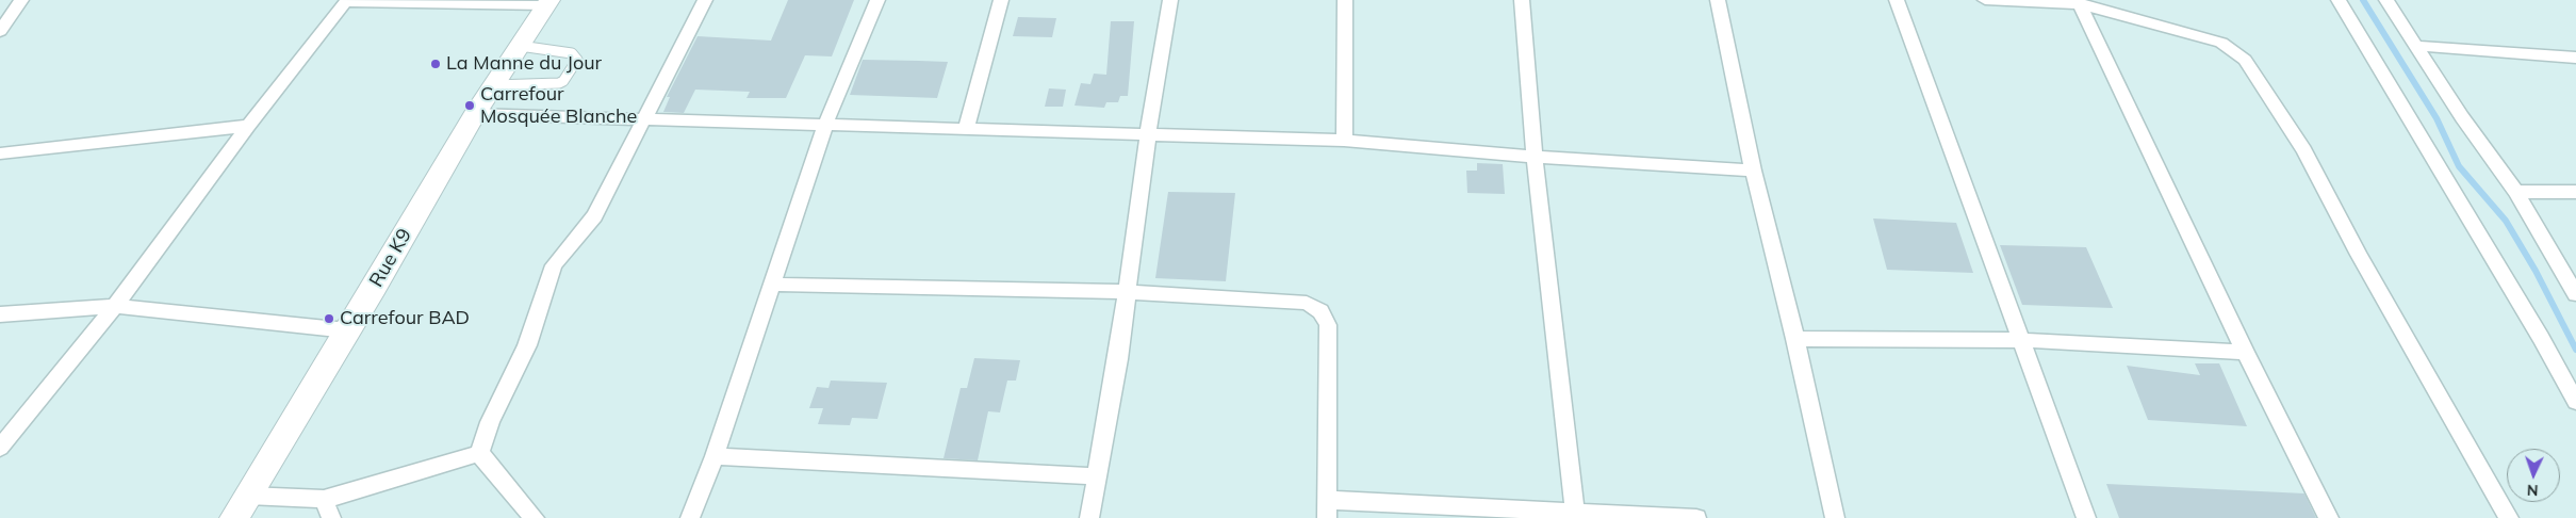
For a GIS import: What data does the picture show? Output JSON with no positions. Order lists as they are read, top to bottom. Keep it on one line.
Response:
{"streets":{"street":["Rue K9"]},"places":["La Manne du Jour","Carrefour Mosquée Blanche","Carrefour BAD"],"north":"bottom"}
